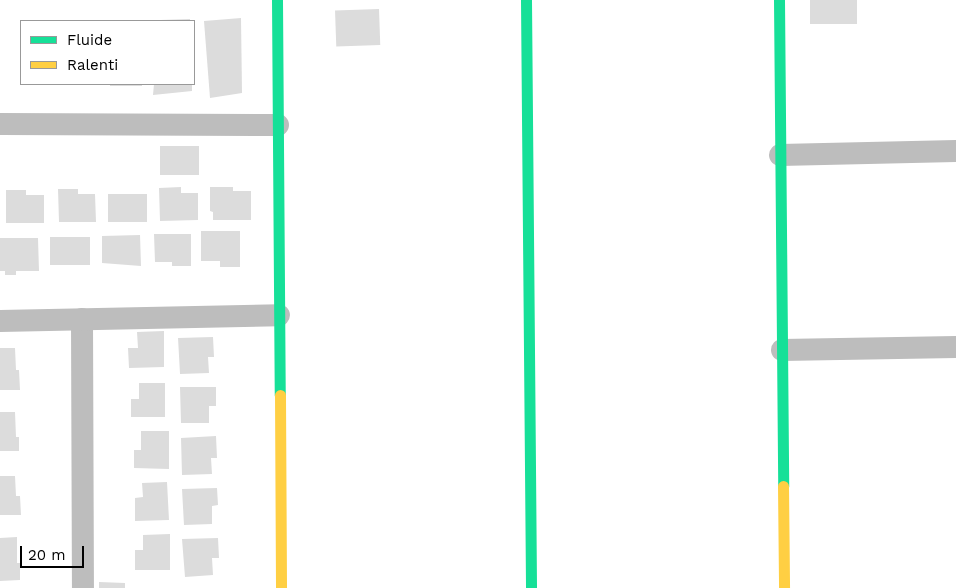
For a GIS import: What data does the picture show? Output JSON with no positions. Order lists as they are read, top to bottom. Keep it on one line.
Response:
{"legend":["Fluide","Ralenti"],"scale_bar":"20 m"}
